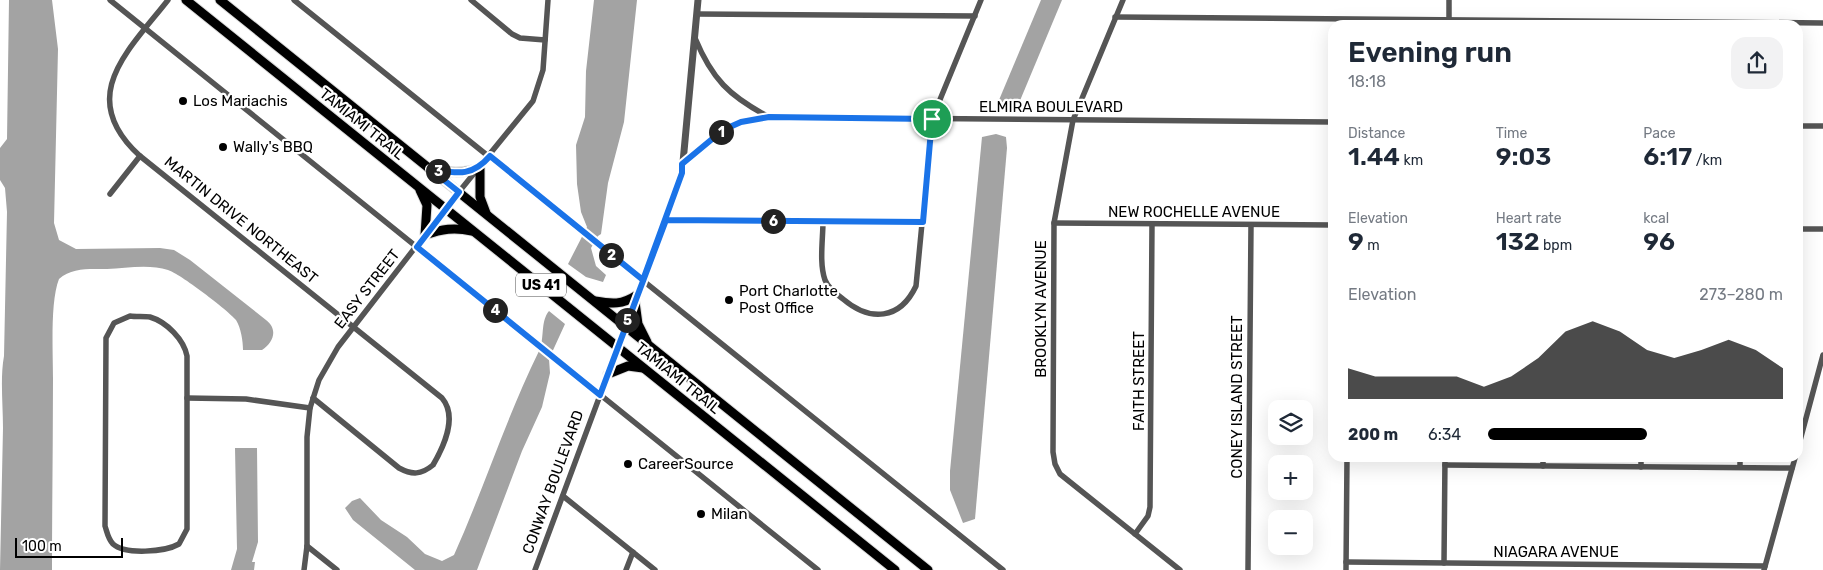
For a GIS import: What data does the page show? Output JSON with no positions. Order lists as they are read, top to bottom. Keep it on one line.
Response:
{"streets":{"main road":["TAMIAMI TRAIL","US 41"],"street":["ELMIRA BOULEVARD","NEW ROCHELLE AVENUE","MARTIN DRIVE NORTHEAST","EASY STREET","BROOKLYN AVENUE","FAITH STREET","CONEY ISLAND STREET","CONWAY BOULEVARD","NIAGARA AVENUE"]},"crossings":[["ELMIRA BOULEVARD","BROOKLYN AVENUE"],["ELMIRA BOULEVARD","CONWAY BOULEVARD"],["TAMIAMI TRAIL","EASY STREET"],["TAMIAMI TRAIL","CONWAY BOULEVARD"],["NEW ROCHELLE AVENUE","BROOKLYN AVENUE"],["NEW ROCHELLE AVENUE","FAITH STREET"],["NEW ROCHELLE AVENUE","CONEY ISLAND STREET"],["MARTIN DRIVE NORTHEAST","EASY STREET"],["BROOKLYN AVENUE","FAITH STREET"]],"places":["Los Mariachis","Wally's BBQ","Port Charlotte Post Office","CareerSource","Milan"],"scale_bar":"100 m","page":{"heading":["Evening run","18:18"],"stats":[["Distance","1.44 km"],["Time","9:03"],["Pace","6:17 /km"],["Elevation","9 m"],["Heart rate","132 bpm"],["kcal","96"]],"pins":["1","3","6","2","4","5"],"chart":["Elevation","273–280 m"],"map_buttons":["+","−"],"list":[{"name":"200 m","note":"6:34"}],"scale":"100 m"}}
